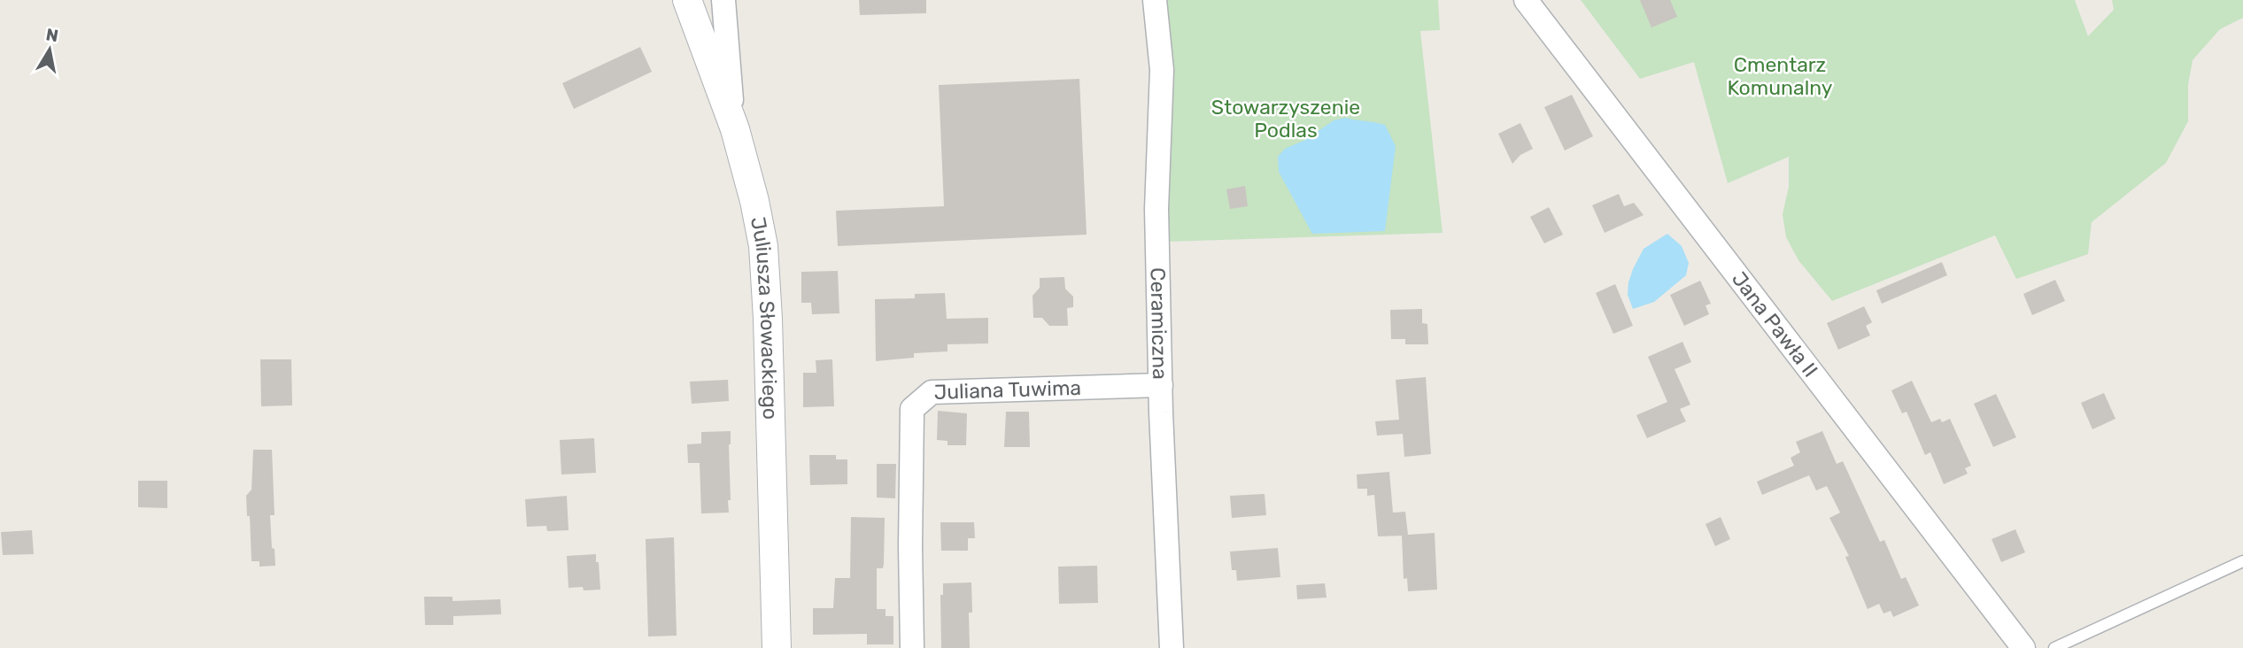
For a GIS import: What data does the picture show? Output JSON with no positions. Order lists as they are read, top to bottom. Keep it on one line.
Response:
{"streets":{"street":["Juliusza Słowackiego","Ceramiczna","Jana Pawła II","Juliana Tuwima"]},"crossings":[["Ceramiczna","Juliana Tuwima"]],"parks":["Cmentarz Komunalny","Stowarzyszenie Podlas"],"north":"top"}
